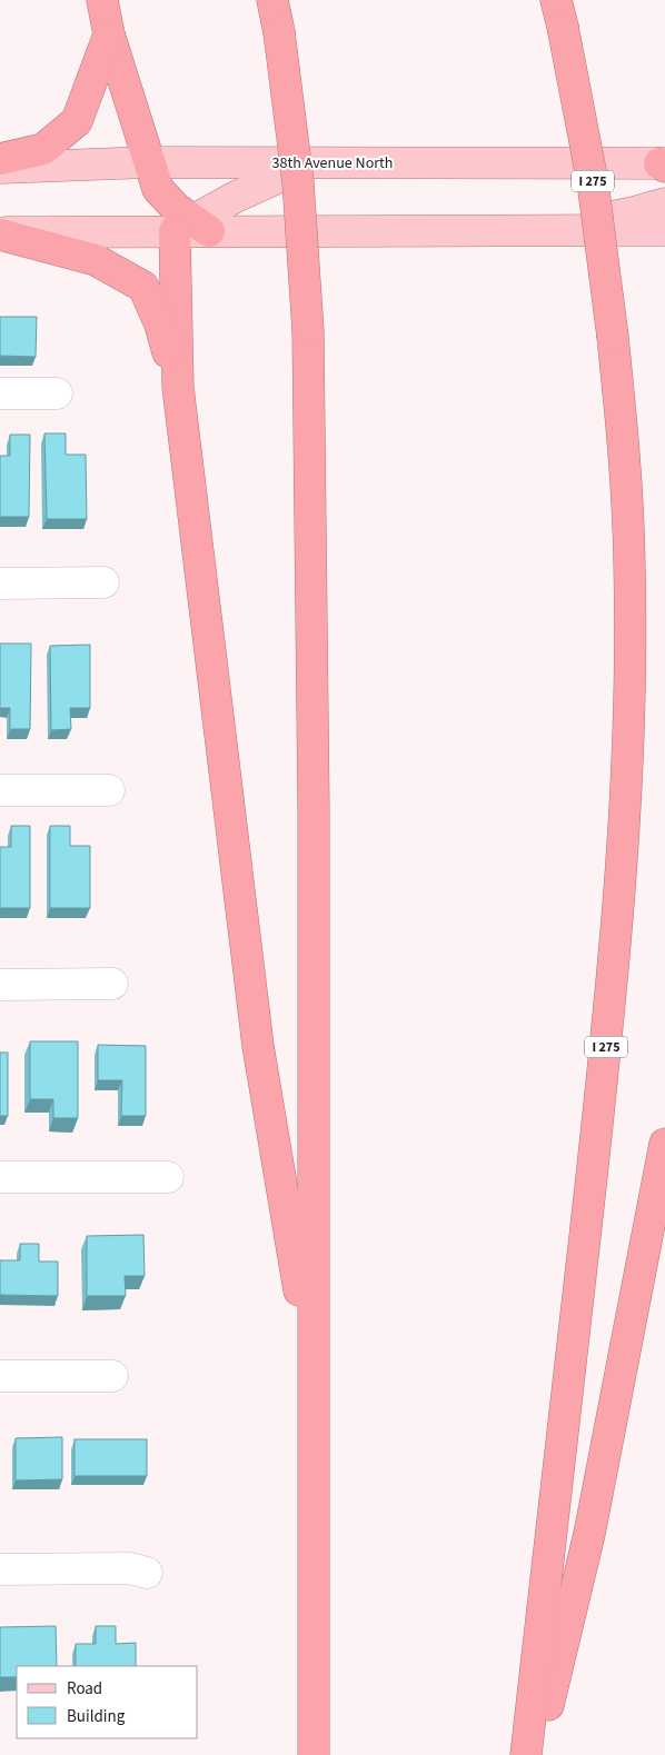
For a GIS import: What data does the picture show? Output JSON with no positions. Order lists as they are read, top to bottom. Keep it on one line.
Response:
{"streets":{"highway":["I 275"],"main road":["38th Avenue North"]},"legend":["Road","Building"]}
